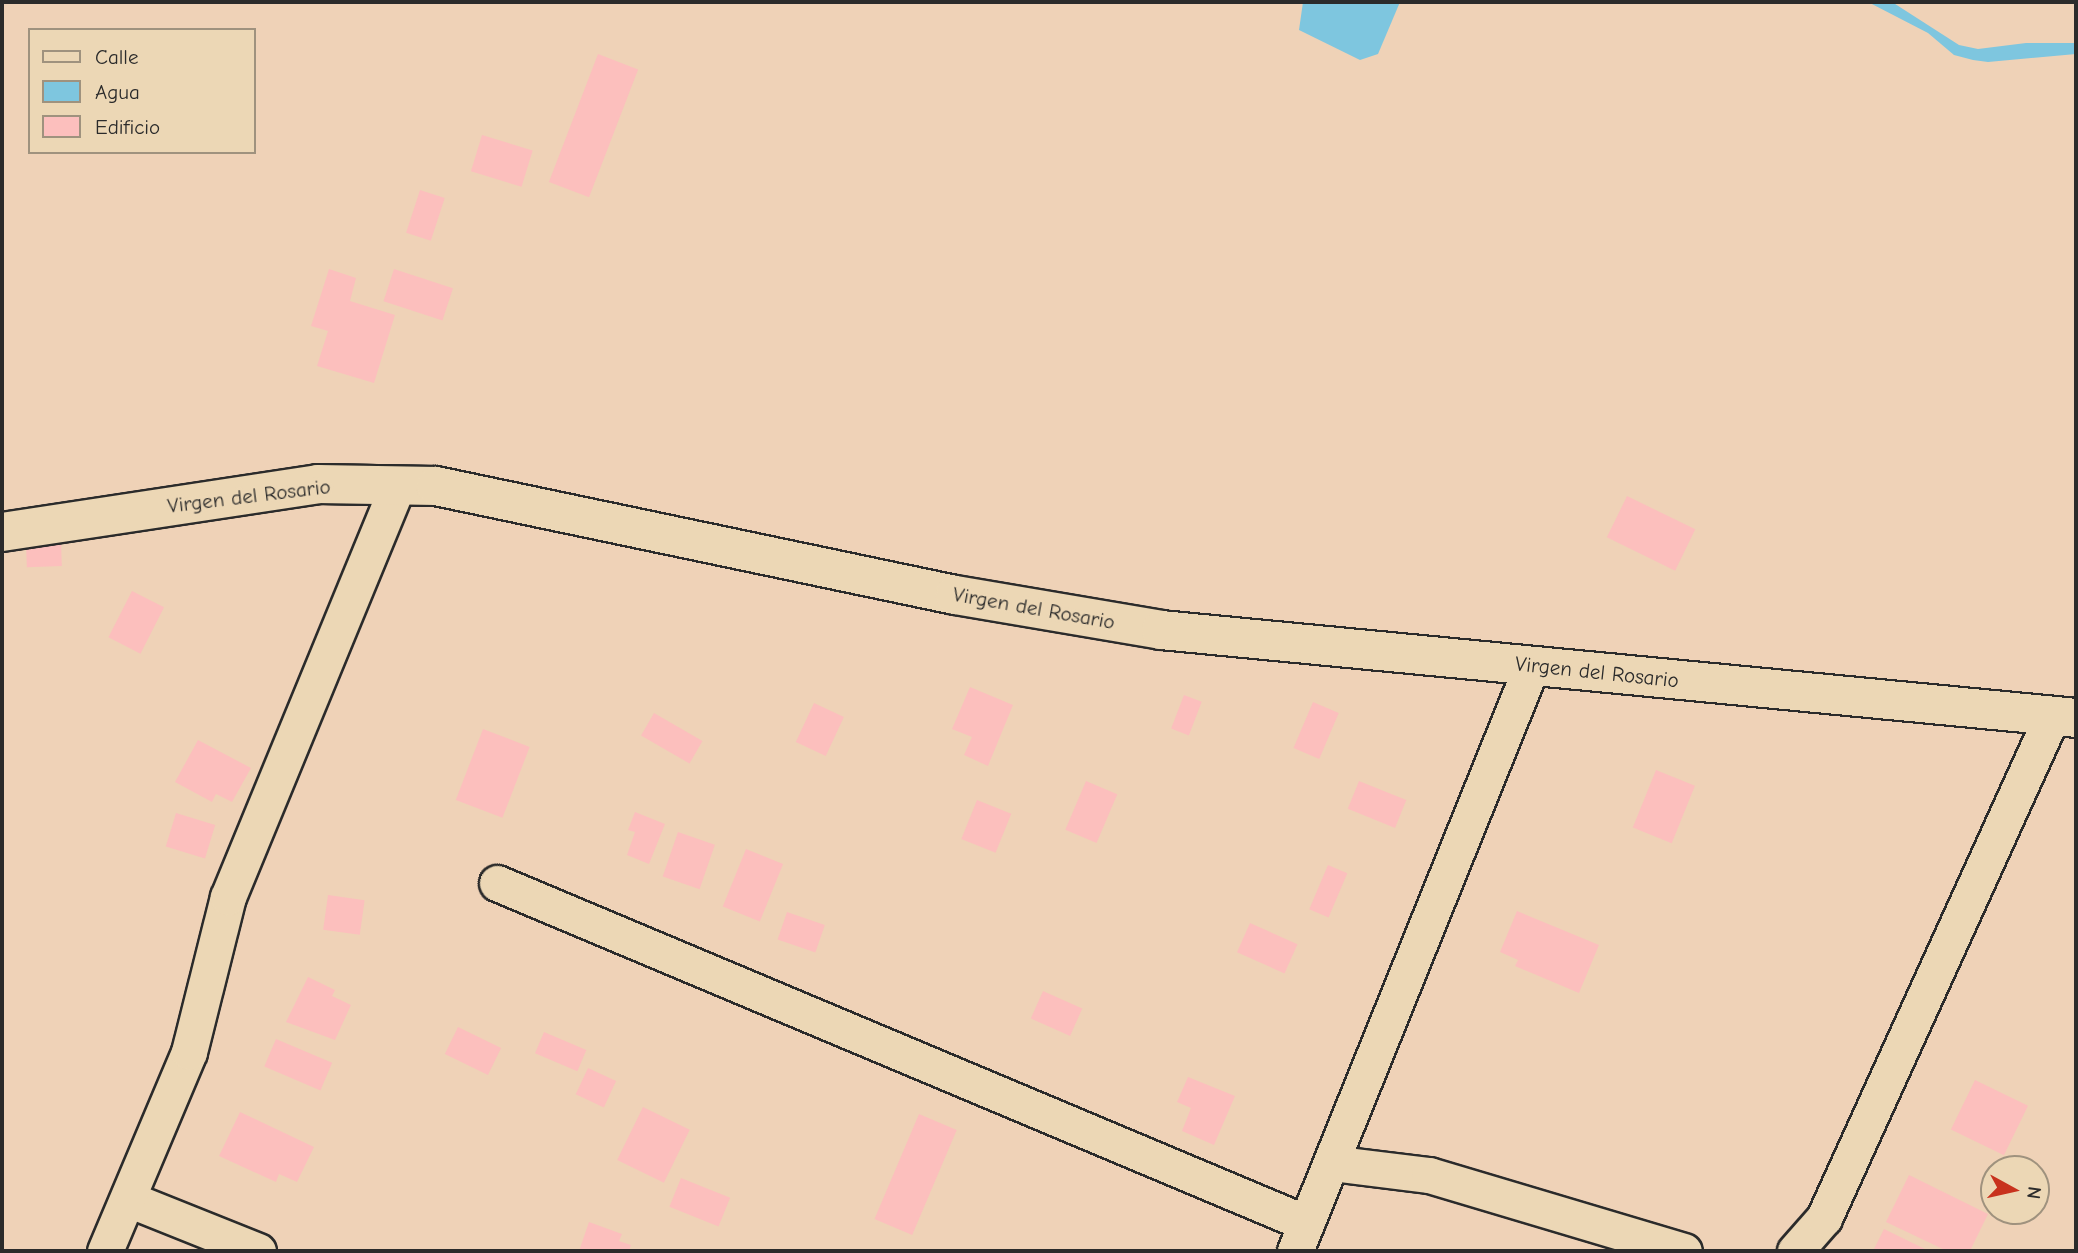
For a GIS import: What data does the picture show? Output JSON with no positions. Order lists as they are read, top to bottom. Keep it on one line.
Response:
{"streets":{"street":["Virgen del Rosario"]},"legend":["Calle","Agua","Edificio"],"north":"right"}
